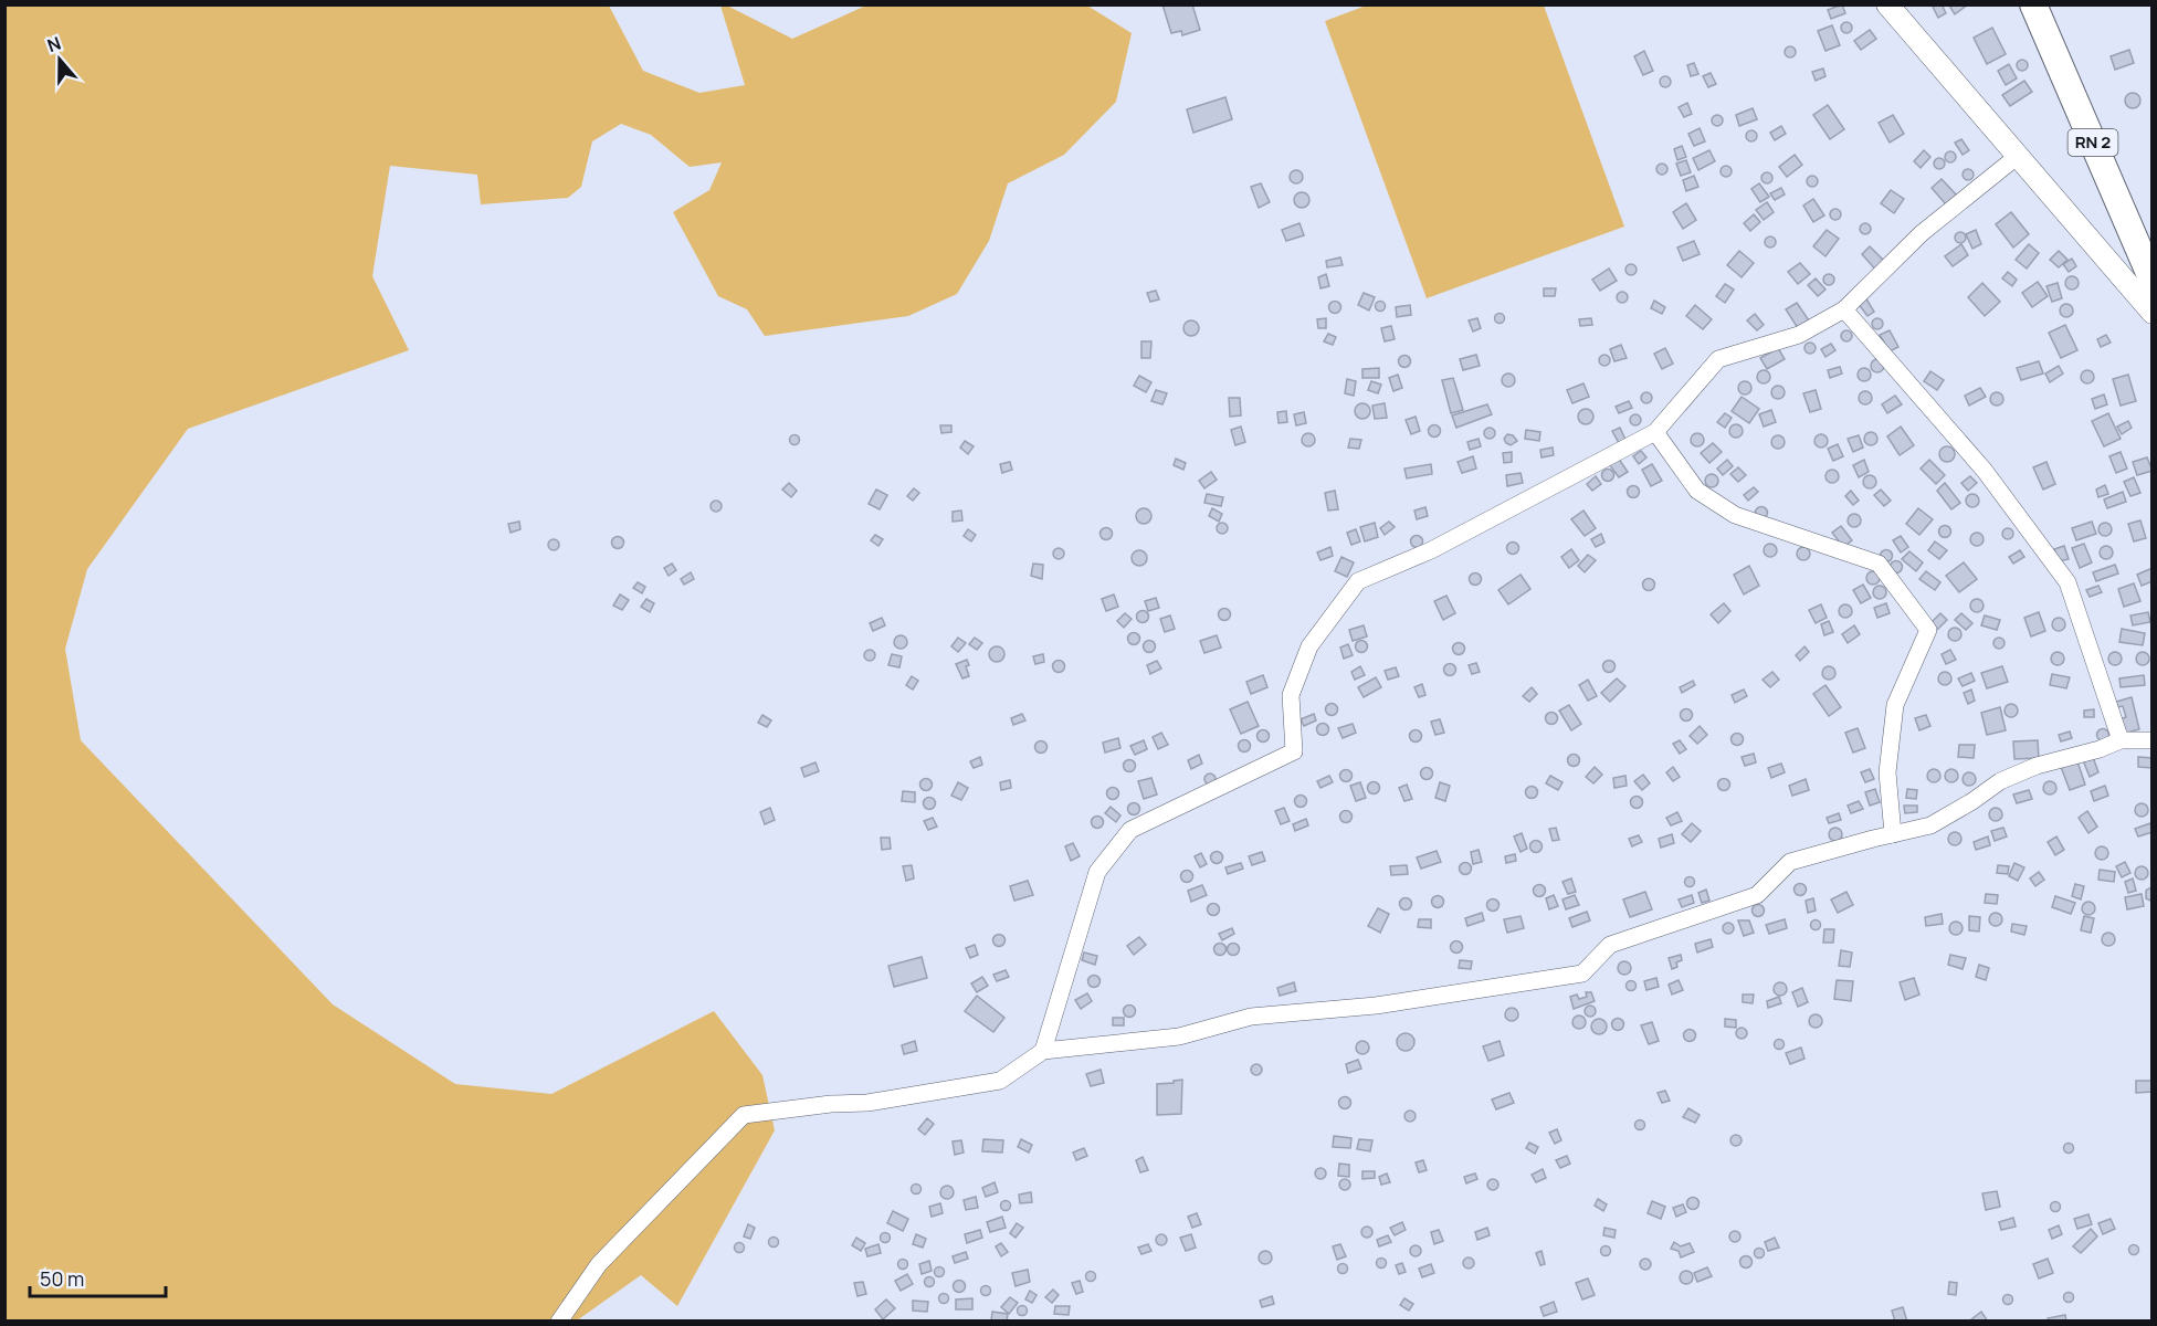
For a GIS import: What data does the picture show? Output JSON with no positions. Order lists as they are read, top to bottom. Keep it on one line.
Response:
{"streets":{"main road":["RN 2"]},"scale_bar":"50 m","north":"top"}
